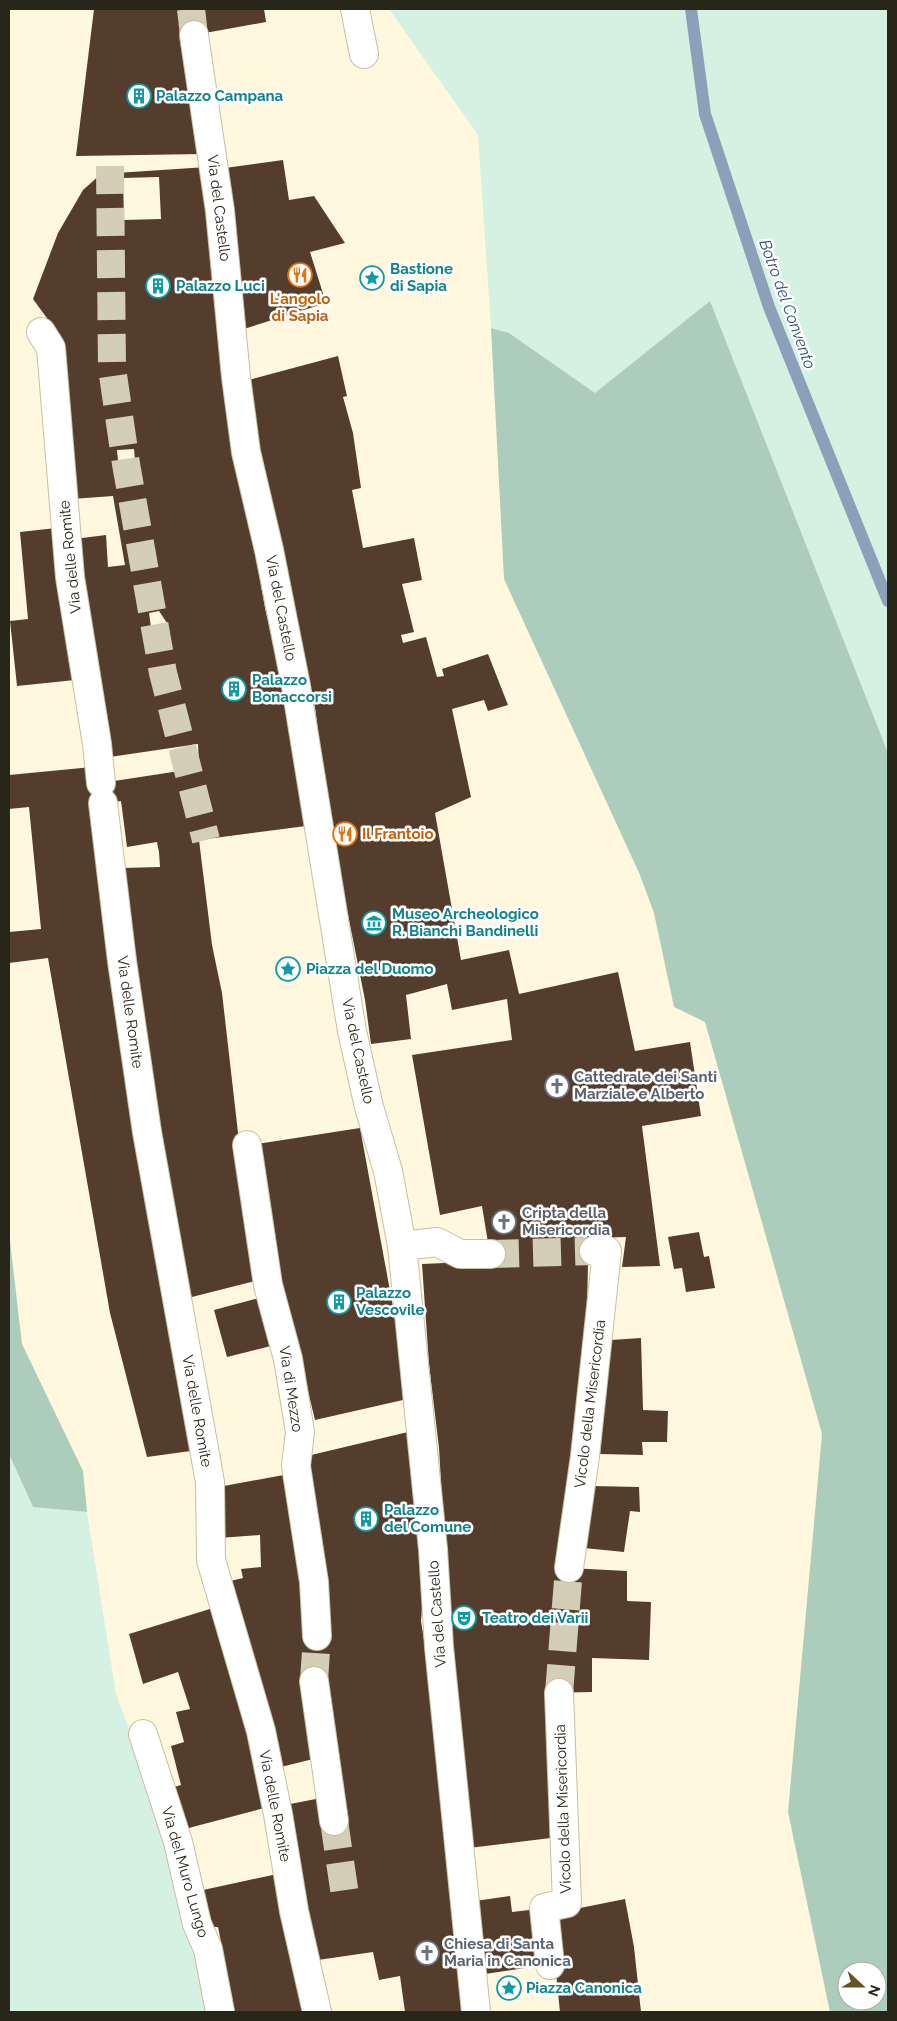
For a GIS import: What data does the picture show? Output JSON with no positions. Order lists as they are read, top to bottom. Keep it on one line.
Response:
{"streets":{"street":["Via del Castello","Via delle Romite","Via di Mezzo","Vicolo della Misericordia","Via del Muro Lungo"]},"water":["Botro del Convento"],"places":{"building":["Palazzo Campana","Palazzo Luci","Palazzo Bonaccorsi","Palazzo Vescovile","Palazzo del Comune"],"restaurant":["L'angolo di Sapia","Il Frantoio"],"place":["Bastione di Sapia","Piazza del Duomo","Piazza Canonica"],"museum":["Museo Archeologico R. Bianchi Bandinelli"],"church":["Cattedrale dei Santi Marziale e Alberto","Cripta della Misericordia","Chiesa di Santa Maria in Canonica"],"theatre":["Teatro dei Varii"]},"north":"right"}
